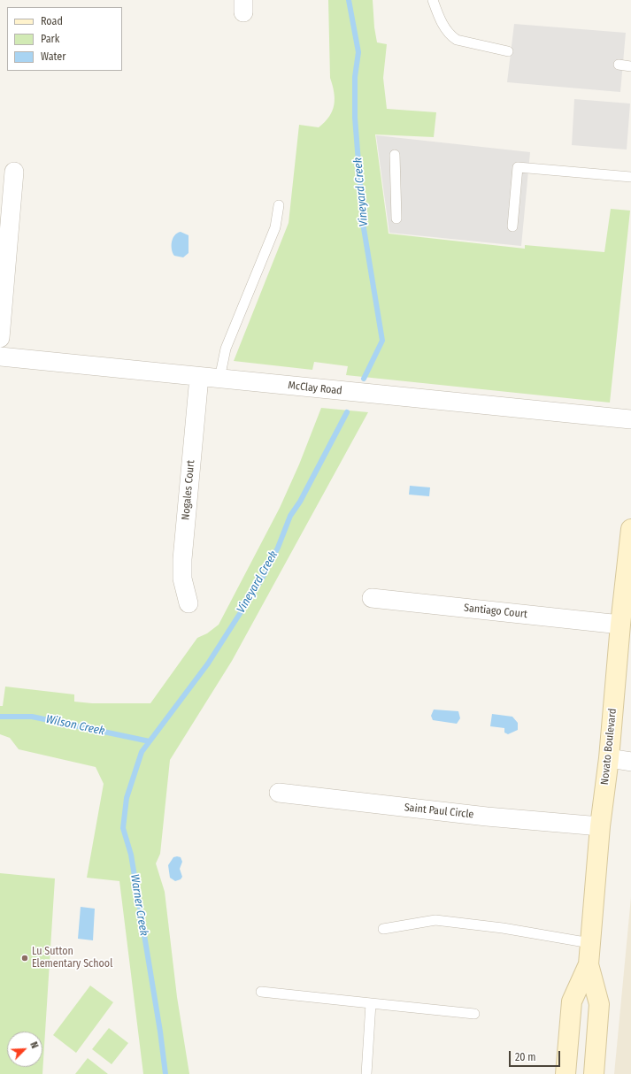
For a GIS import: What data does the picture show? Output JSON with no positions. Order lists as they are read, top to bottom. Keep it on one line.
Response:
{"streets":{"main road":["Novato Boulevard"],"street":["McClay Road","Nogales Court","Santiago Court","Saint Paul Circle"]},"crossings":[["McClay Road","Nogales Court"],["Santiago Court","Novato Boulevard"],["Novato Boulevard","Saint Paul Circle"]],"water":["Vineyard Creek","Wilson Creek","Warner Creek"],"places":["Lu Sutton Elementary School"],"legend":["Road","Park","Water"],"scale_bar":"20 m","north":"top right"}
